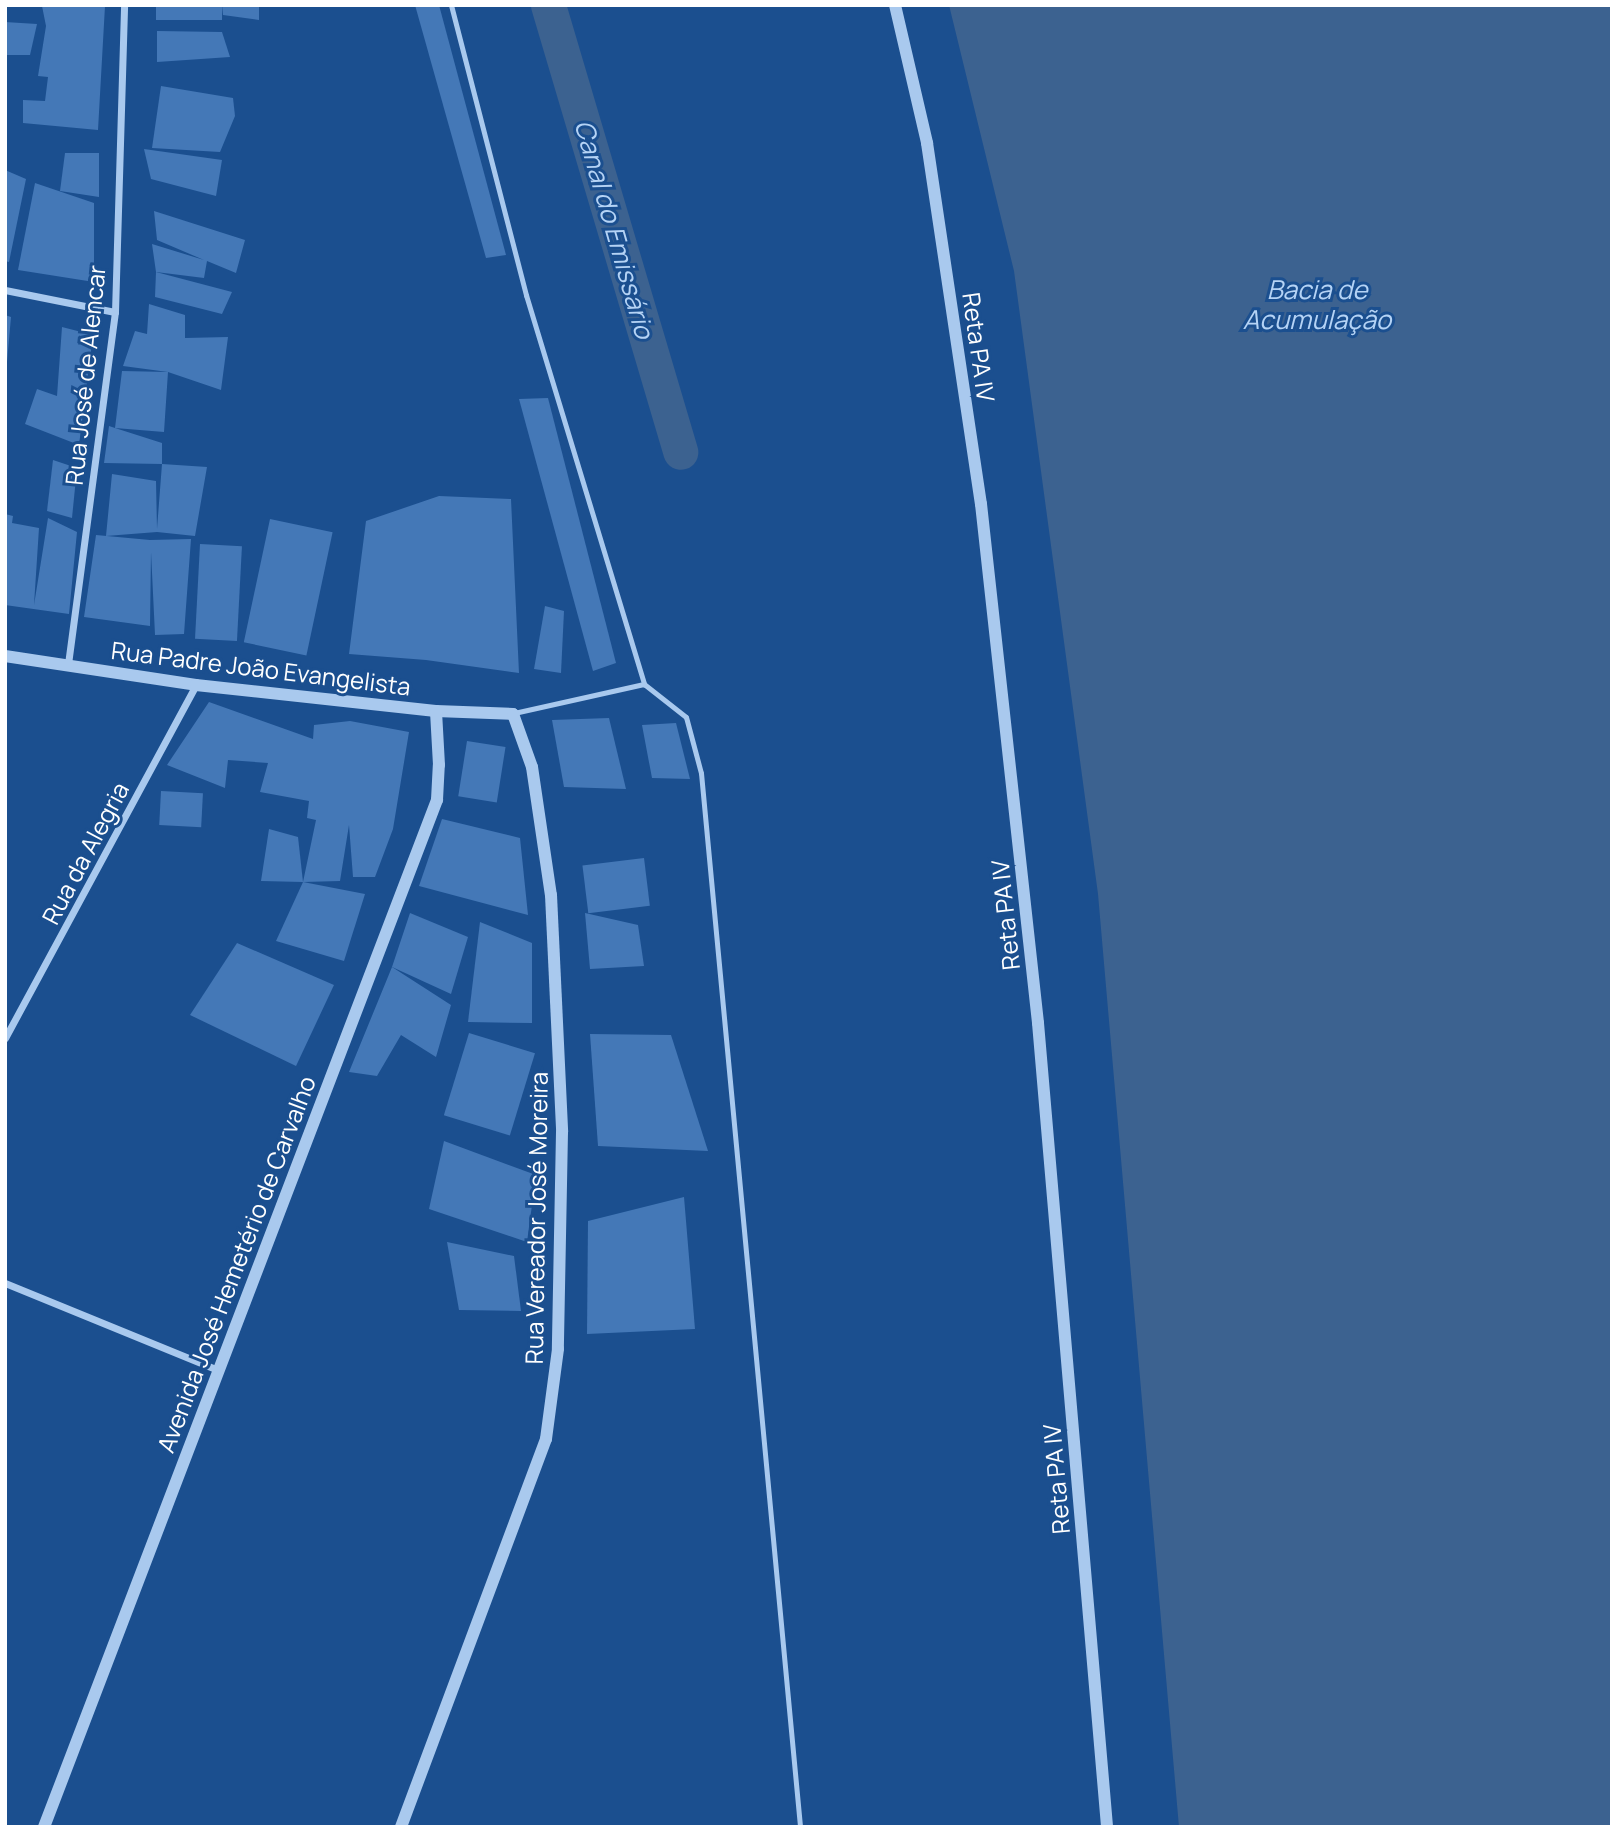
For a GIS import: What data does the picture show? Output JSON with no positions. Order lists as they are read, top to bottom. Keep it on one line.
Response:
{"streets":{"street":["Reta PA IV","Rua José de Alencar","Rua Padre João Evangelista","Rua da Alegria","Rua Vereador José Moreira","Avenida José Hemetério de Carvalho"]},"crossings":[["Rua José de Alencar","Rua Padre João Evangelista"],["Rua Padre João Evangelista","Rua da Alegria"],["Rua Padre João Evangelista","Rua Vereador José Moreira"],["Rua Padre João Evangelista","Avenida José Hemetério de Carvalho"]],"water":["Canal do Emissário","Bacia de Acumulação"]}
